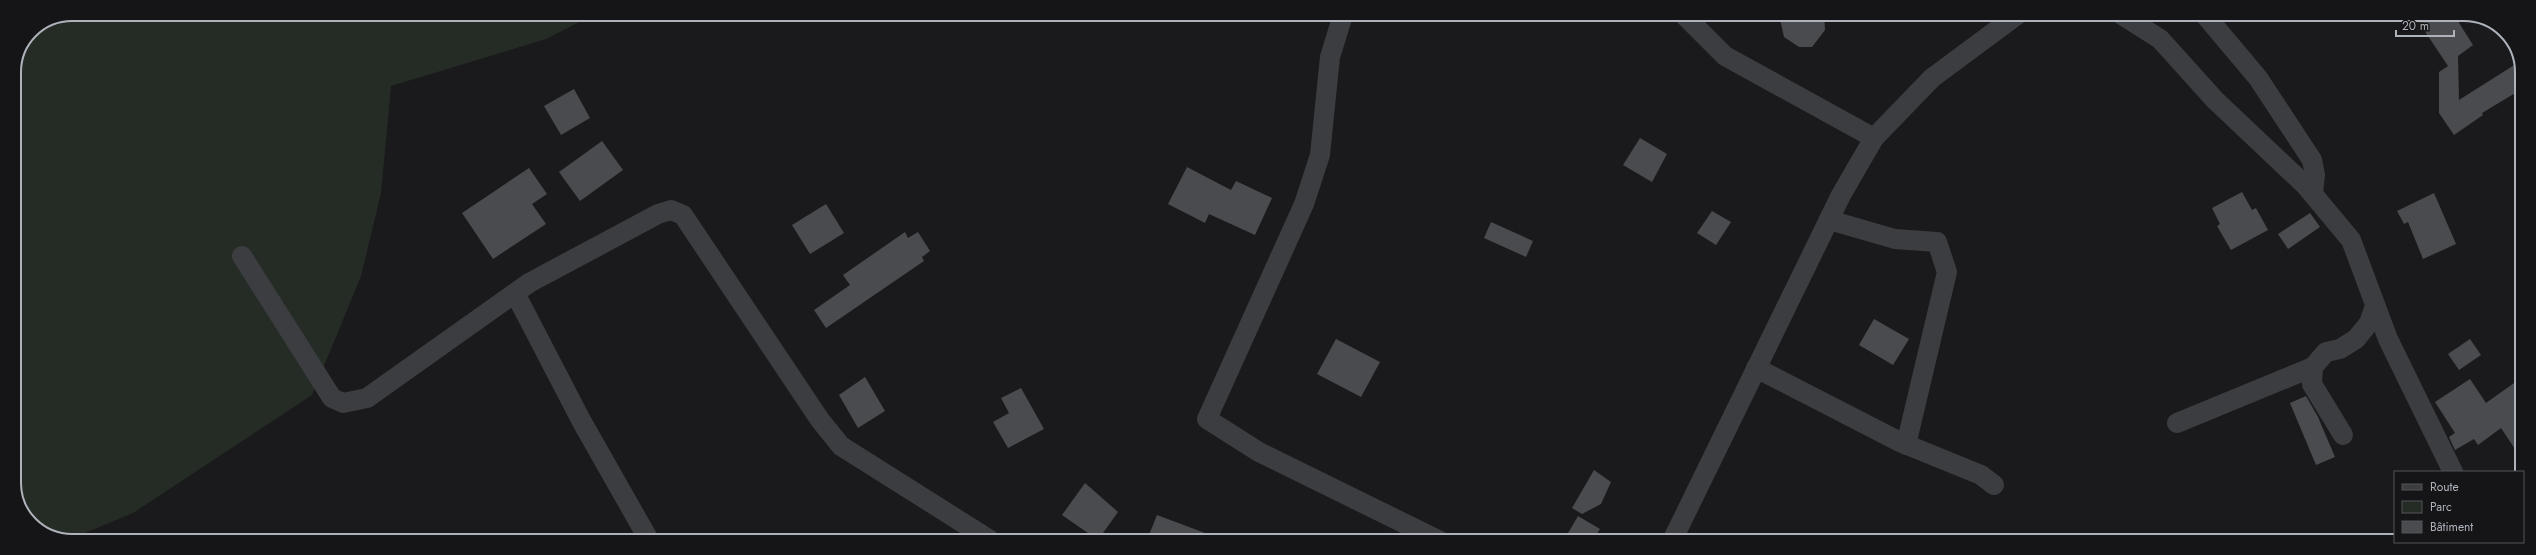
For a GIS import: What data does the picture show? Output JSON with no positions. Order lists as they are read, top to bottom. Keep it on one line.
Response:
{"legend":["Route","Parc","Bâtiment"],"scale_bar":"20 m"}
